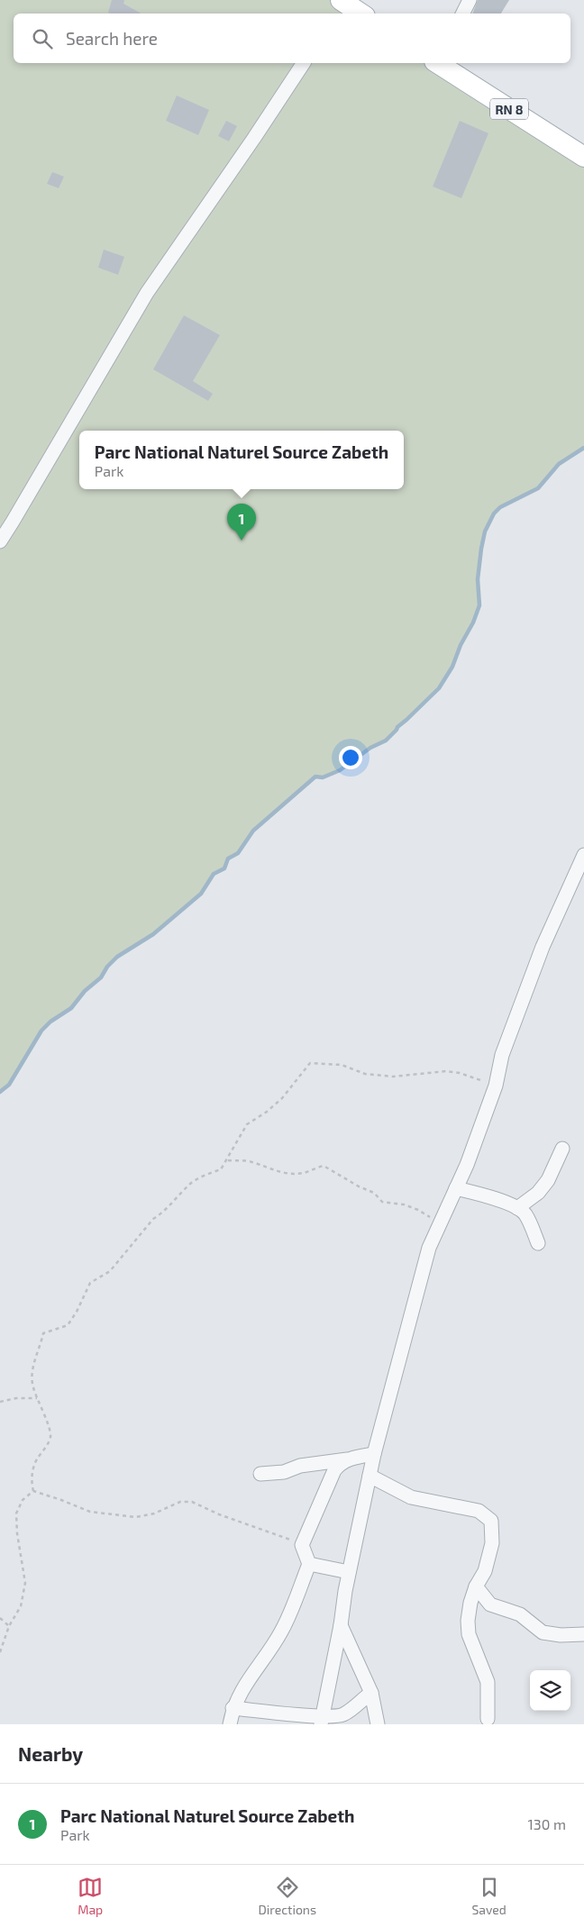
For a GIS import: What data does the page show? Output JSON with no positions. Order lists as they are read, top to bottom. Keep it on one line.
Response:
{"streets":{"main road":["RN 8"]},"page":{"search":"Search here","popup":["Parc National Naturel Source Zabeth","Park"],"pins":"1","heading":"Nearby","list":[{"mark":"1","name":"Parc National Naturel Source Zabeth","note":"Park","value":"130 m"}],"nav":["Map","Directions","Saved"]}}
